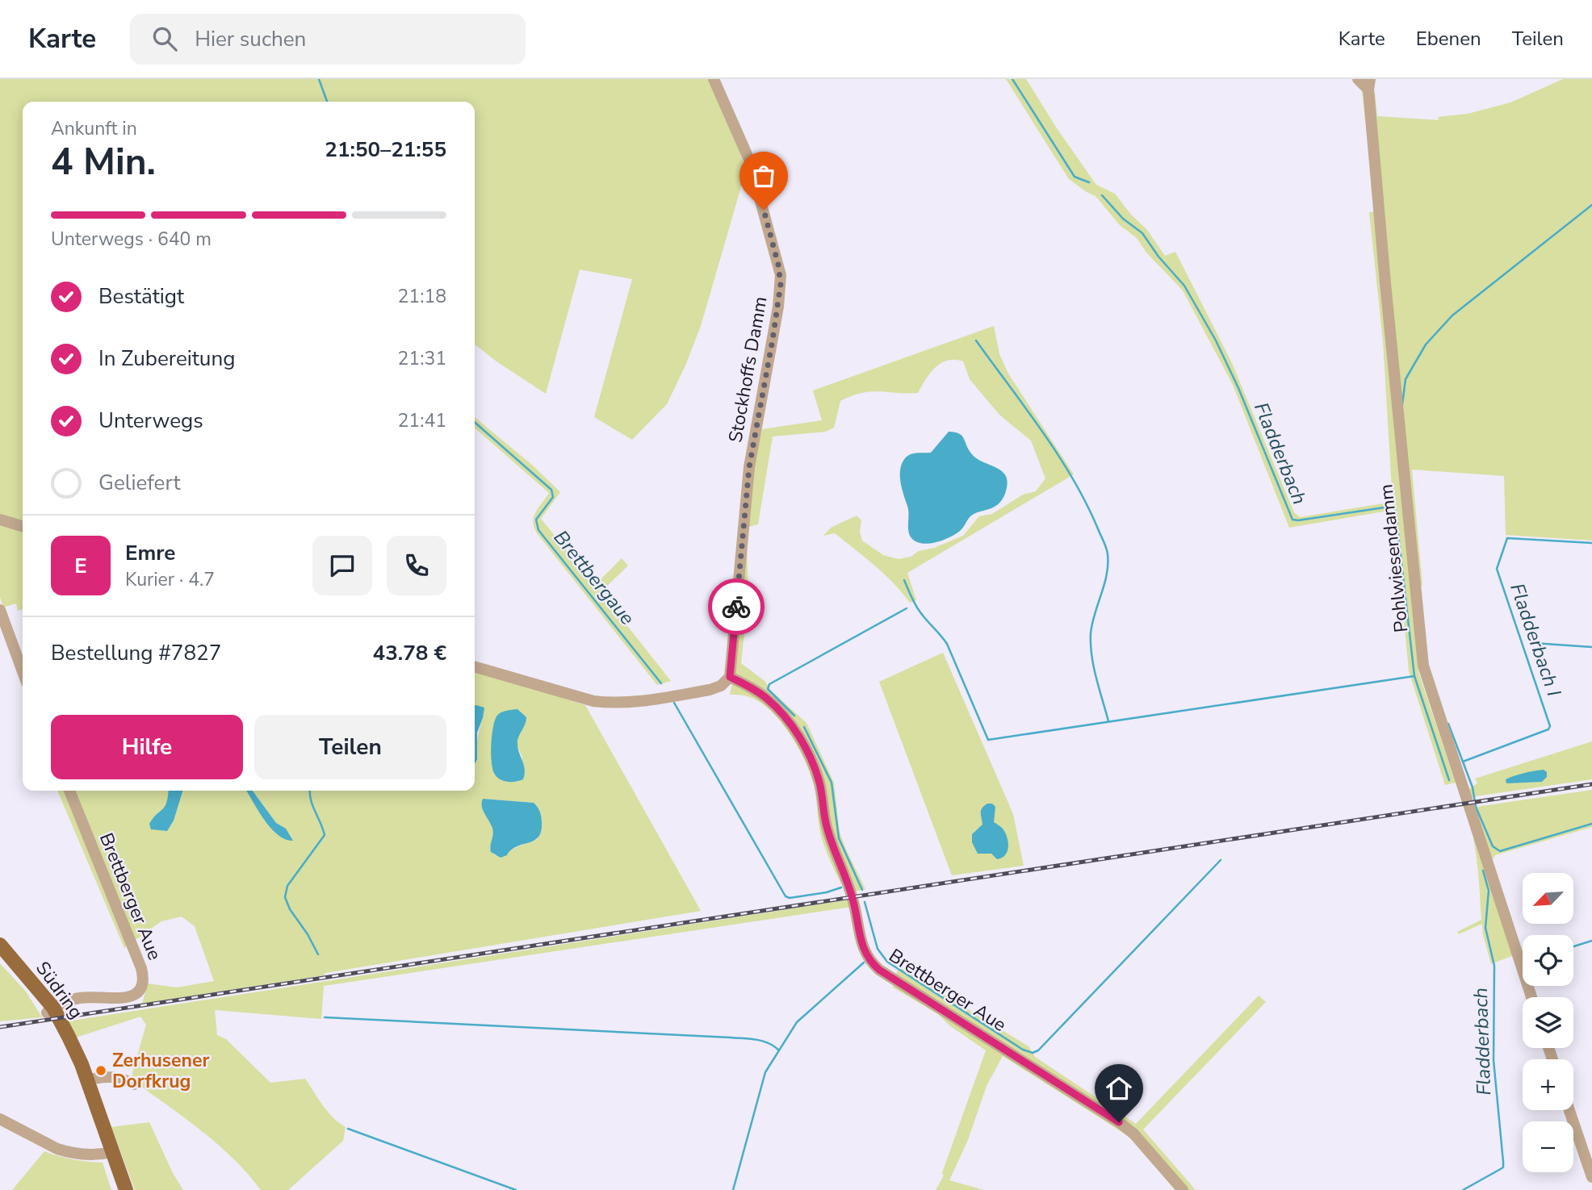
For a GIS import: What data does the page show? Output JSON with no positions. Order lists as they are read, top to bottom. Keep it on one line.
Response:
{"streets":{"main road":["Südring"],"street":["Stockhoffs Damm","Pohlwiesendamm","Brettberger Aue"]},"crossings":[["Stockhoffs Damm","Brettberger Aue"],["Brettberger Aue","Südring"]],"water":["Fladderbach","Brettbergaue","Fladderbach I"],"places":["Zerhusener Dorfkrug"],"north":"bottom left","page":{"header":"Karte","search":"Hier suchen","nav":["Karte","Ebenen","Teilen"],"heading":["4 Min.","Ankunft in","21:50–21:55"],"panel":["Emre","Kurier · 4.7","Bestellung #7827","43.78 €"],"bar":"Unterwegs · 640 m","list":[["Bestätigt","21:18"],["In Zubereitung","21:31"],["Unterwegs","21:41"],"Geliefert"],"round":"E","buttons":["Hilfe","Teilen"],"map_buttons":["+","−"]}}
